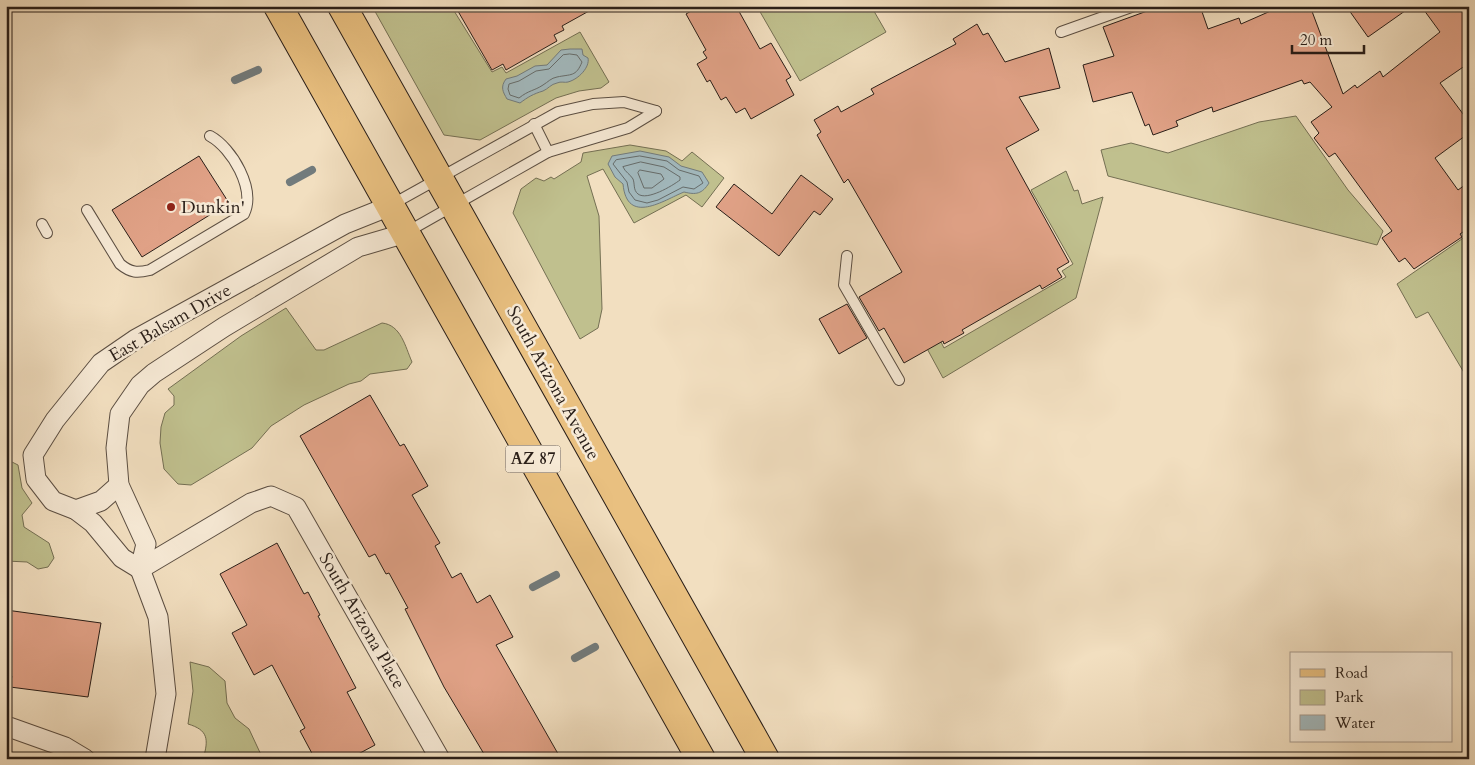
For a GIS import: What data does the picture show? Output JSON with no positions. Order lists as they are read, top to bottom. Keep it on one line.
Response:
{"streets":{"main road":["South Arizona Avenue","AZ 87"],"street":["East Balsam Drive","South Arizona Place"]},"crossings":[["East Balsam Drive","AZ 87"],["East Balsam Drive","South Arizona Place"]],"places":["Dunkin'"],"legend":["Road","Park","Water"],"scale_bar":"20 m"}
